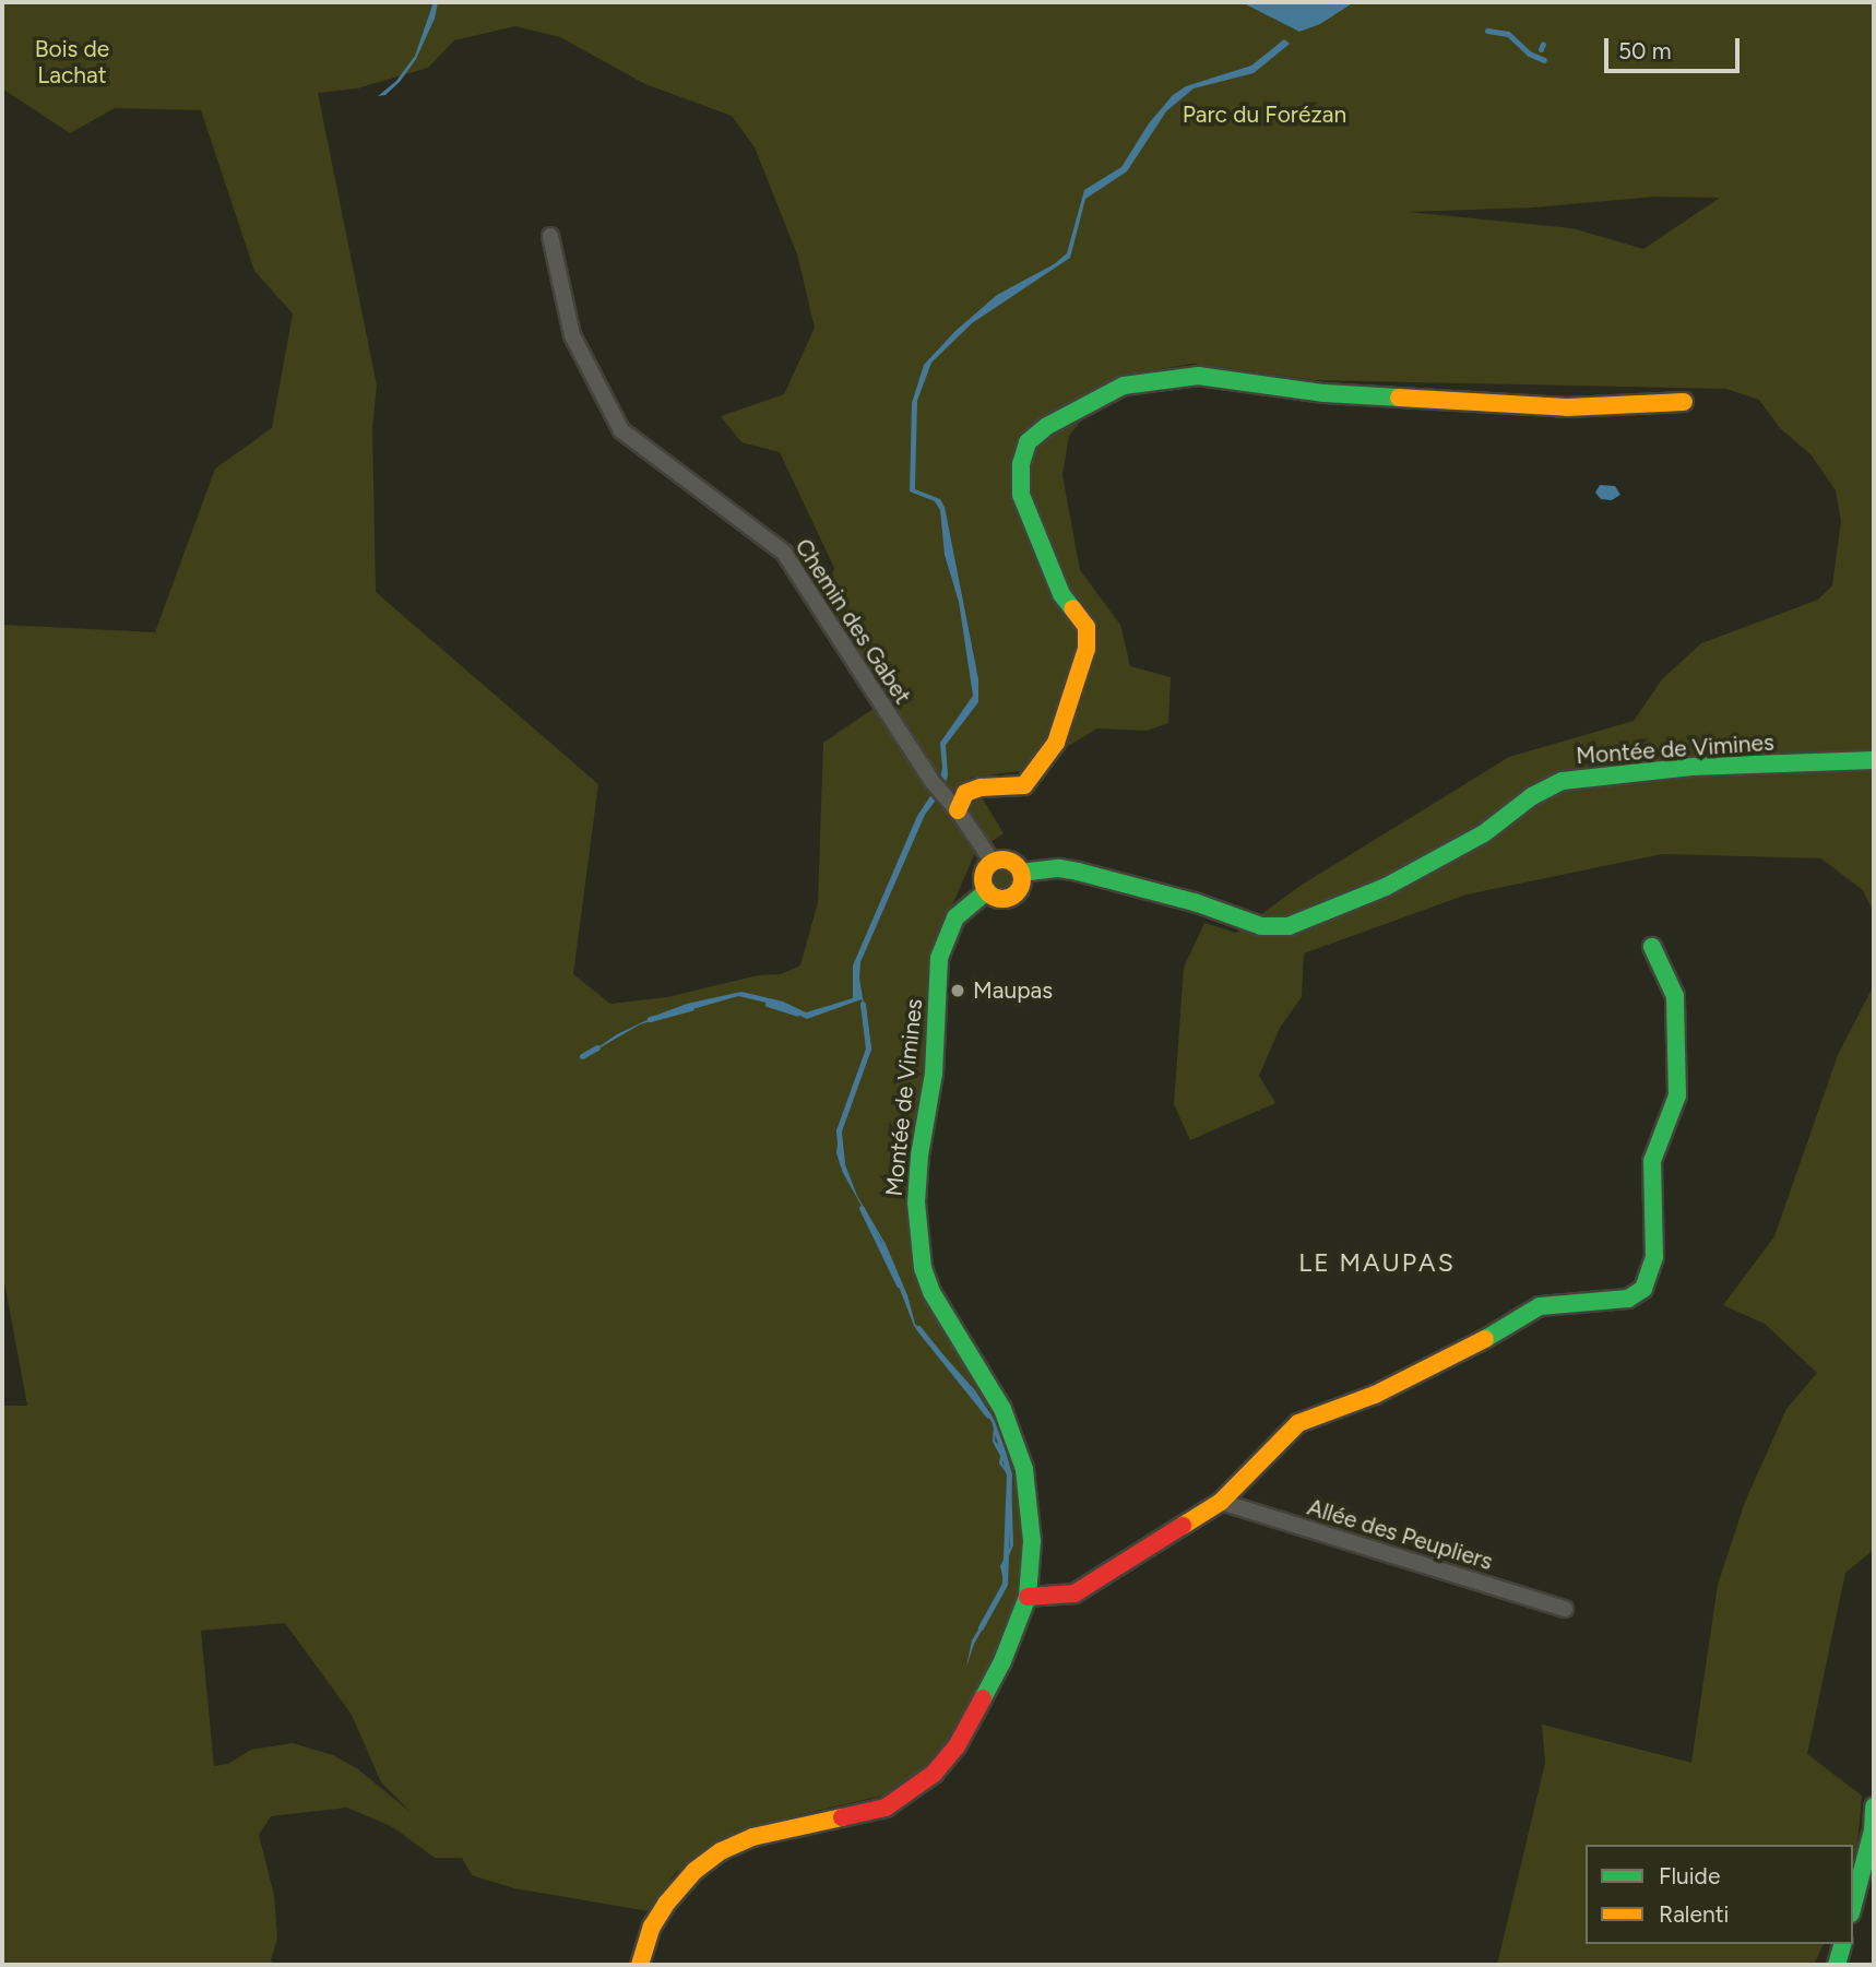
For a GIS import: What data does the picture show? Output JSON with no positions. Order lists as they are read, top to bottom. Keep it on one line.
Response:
{"streets":{"street":["Chemin des Gabet","Montée de Vimines","Allée des Peupliers"]},"crossings":[["Chemin des Gabet","Montée de Vimines"]],"districts":["LE MAUPAS"],"parks":["Bois de Lachat","Parc du Forézan"],"places":["Maupas"],"legend":["Fluide","Ralenti"],"scale_bar":"50 m"}
